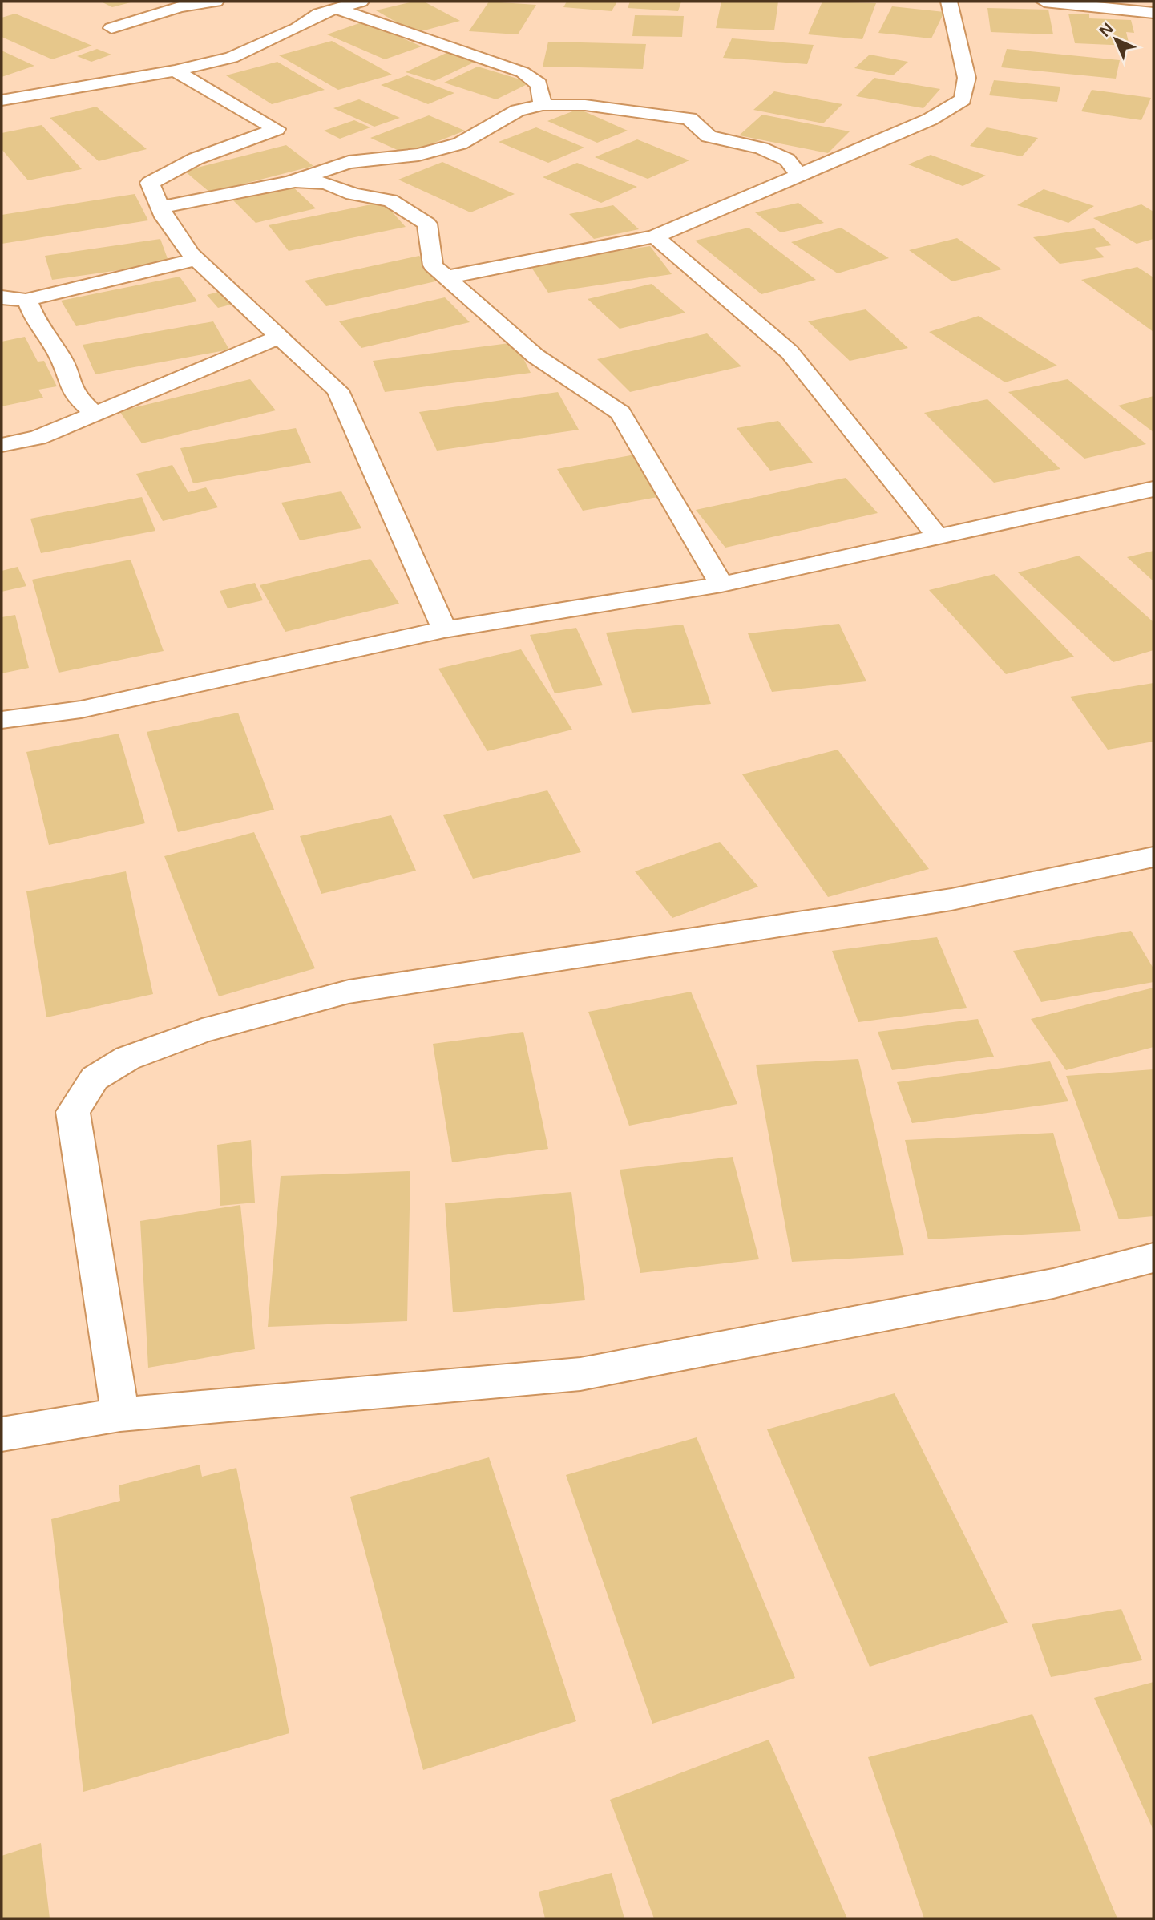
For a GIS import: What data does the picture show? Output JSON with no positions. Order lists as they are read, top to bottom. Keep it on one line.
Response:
{"north":"top left"}
